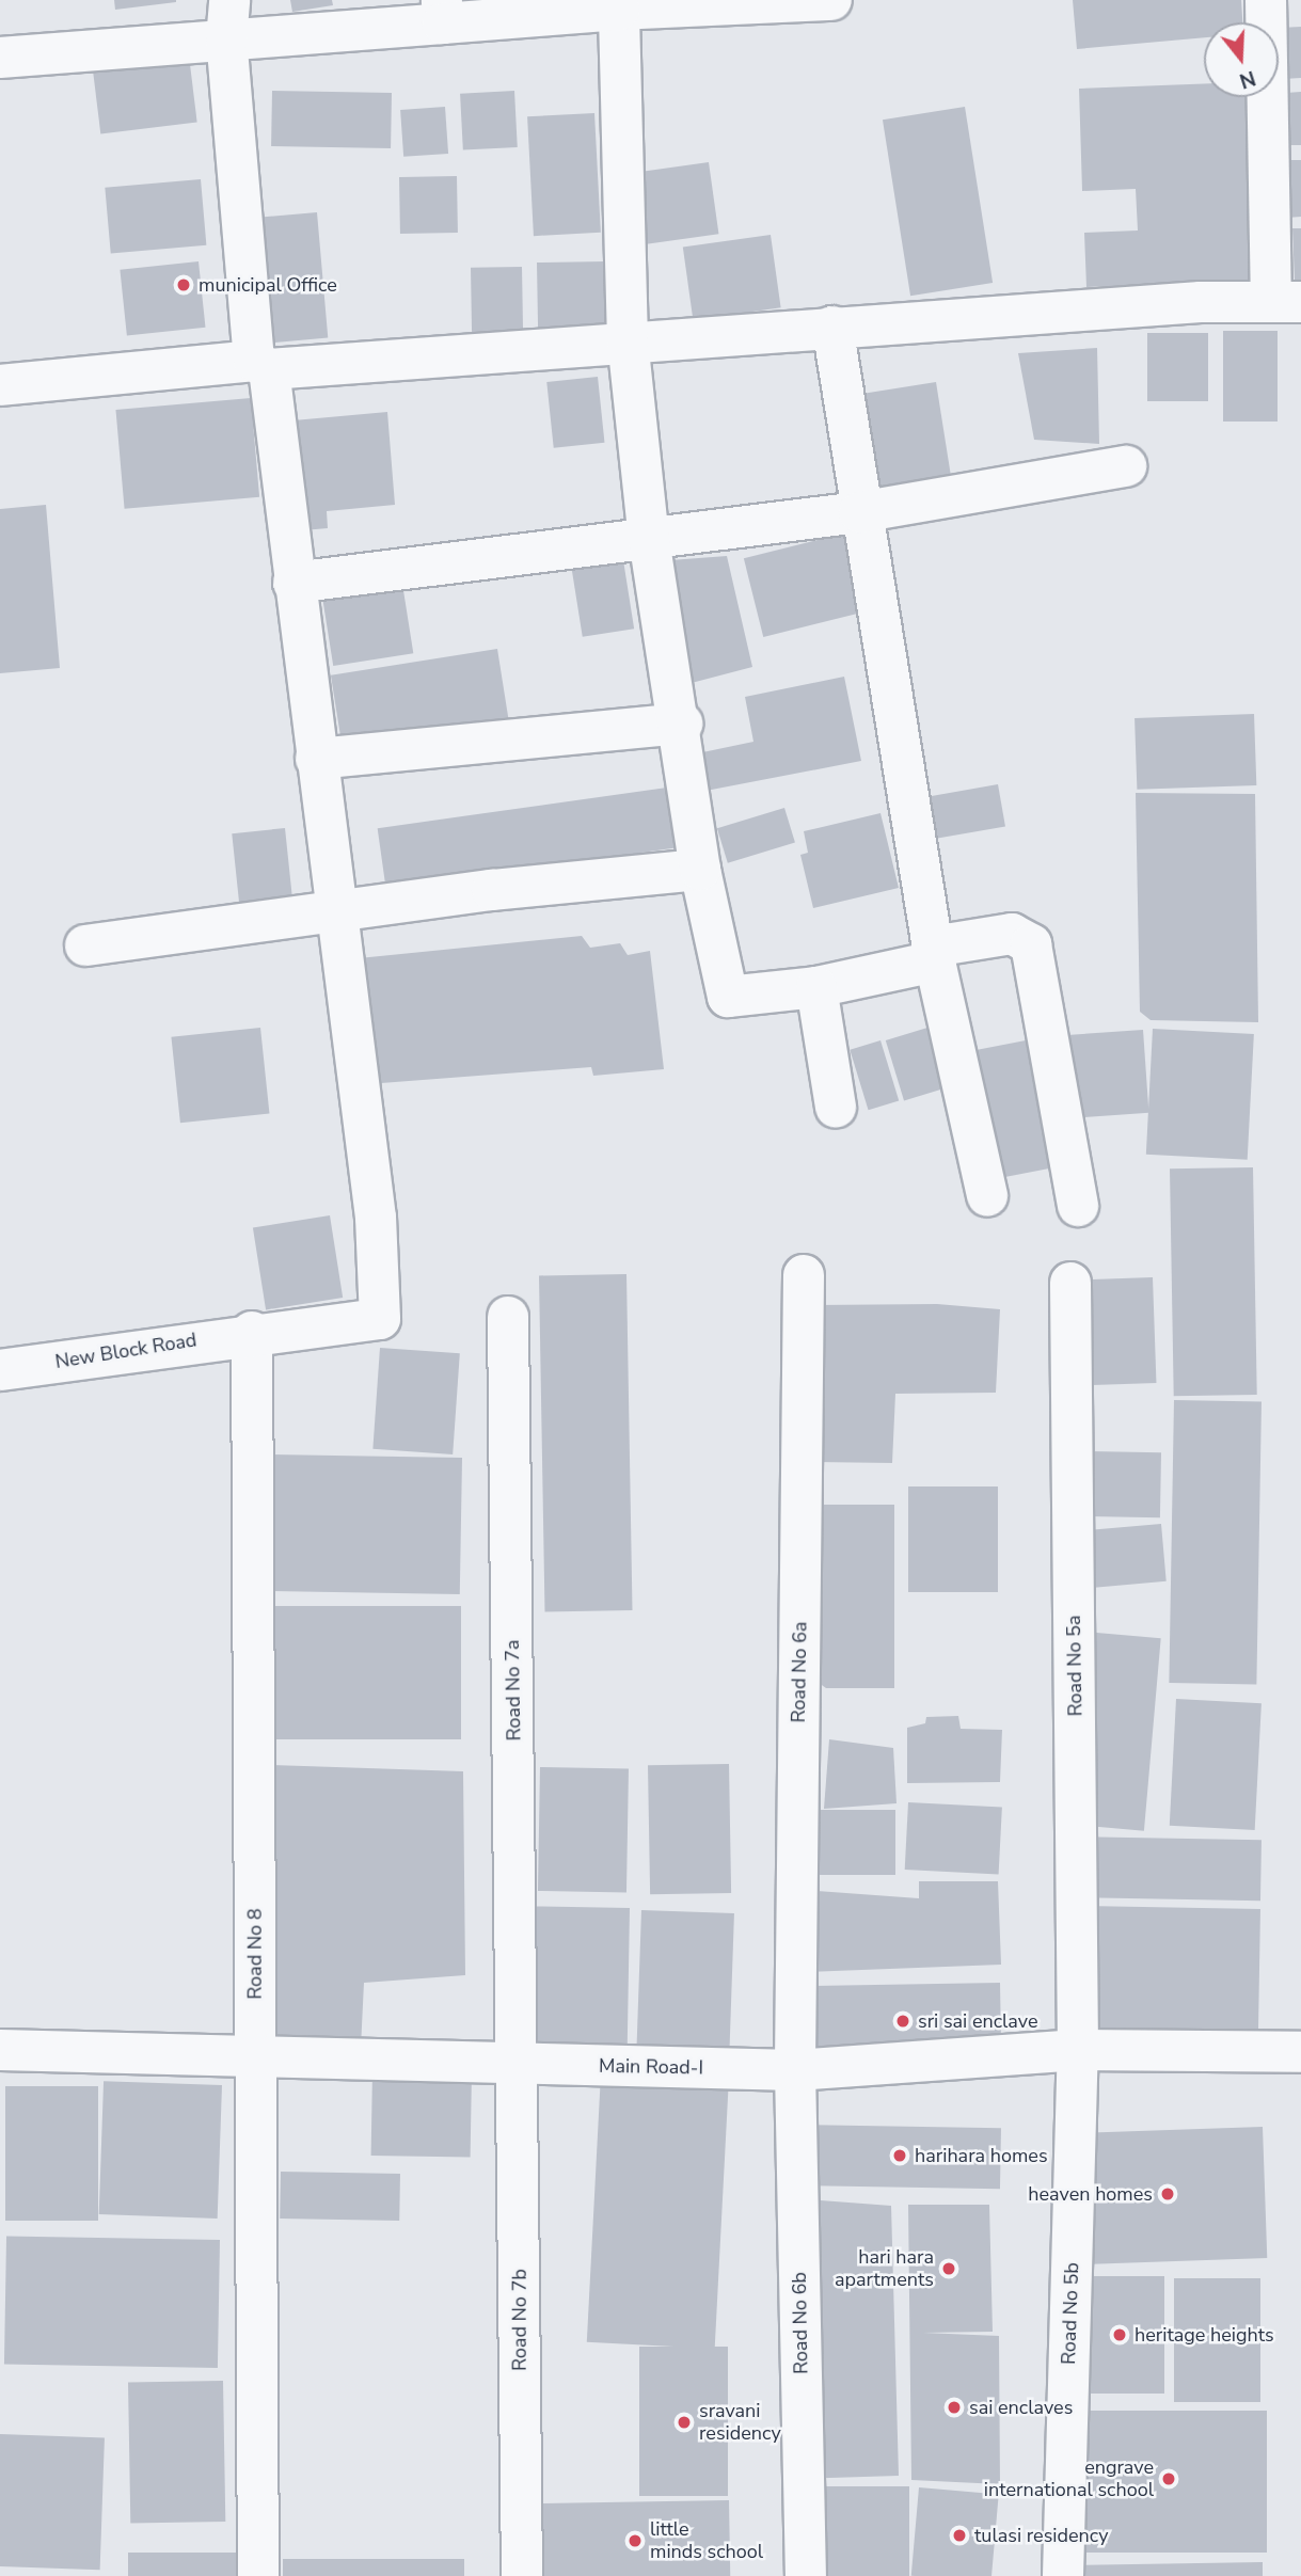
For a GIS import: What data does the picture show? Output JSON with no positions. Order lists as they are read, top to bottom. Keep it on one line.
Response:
{"streets":{"street":["New Block Road","Road No 5a","Road No 6a","Road No 7a","Road No 8","Main Road-I","Road No 5b","Road No 7b","Road No 6b"]},"crossings":[["New Block Road","Road No 8"],["Road No 5a","Main Road-I"],["Road No 5a","Road No 5b"],["Road No 6a","Main Road-I"],["Road No 6a","Road No 6b"],["Road No 7a","Main Road-I"],["Road No 7a","Road No 7b"],["Road No 8","Main Road-I"],["Main Road-I","Road No 5b"],["Main Road-I","Road No 7b"],["Main Road-I","Road No 6b"]],"places":["municipal Office","sri sai enclave","harihara homes","heaven homes","hari hara apartments","heritage heights","sai enclaves","sravani residency","engrave international school","tulasi residency","little minds school"],"north":"bottom"}
